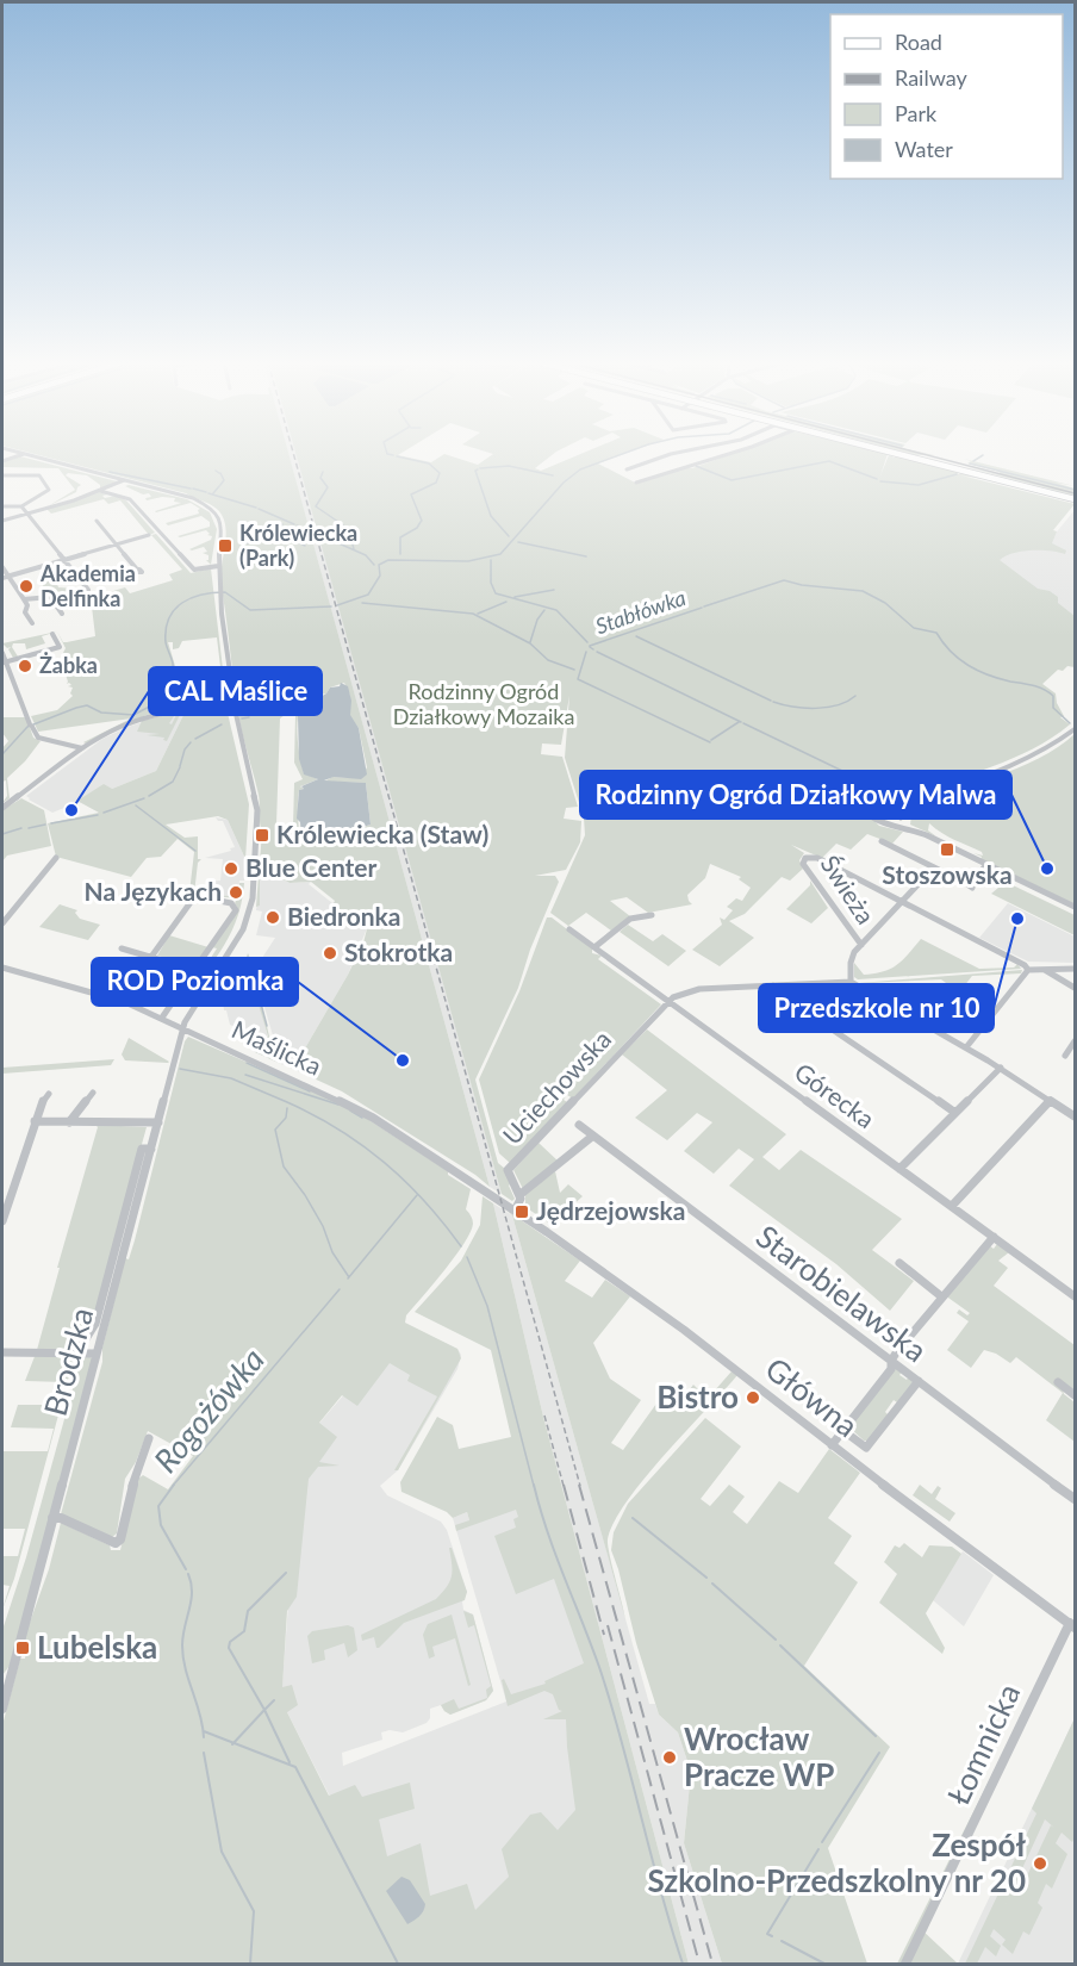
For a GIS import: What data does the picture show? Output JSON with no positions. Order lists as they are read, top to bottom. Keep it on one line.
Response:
{"streets":{"street":["Świeża","Maślicka","Uciechowska","Górecka","Starobielawska","Brodzka","Główna","Łomnicka"]},"crossings":[["Maślicka","Uciechowska"],["Maślicka","Brodzka"],["Maślicka","Główna"],["Uciechowska","Górecka"],["Uciechowska","Główna"],["Główna","Łomnicka"]],"water":["Stabłówka","Rogożówka"],"parks":["Rodzinny Ogród Działkowy Mozaika"],"places":{"transit":["Królewiecka (Park)","Królewiecka (Staw)","Stoszowska","Jędrzejowska","Lubelska"],"other":["Akademia Delfinka","Żabka","CAL Maślice","Blue Center","Rodzinny Ogród Działkowy Malwa","Na Językach","Biedronka","Przedszkole nr 10","Stokrotka","ROD Poziomka","Bistro","Wrocław Pracze WP","Zespół Szkolno-Przedszkolny nr 20"]},"legend":["Road","Railway","Park","Water"]}
